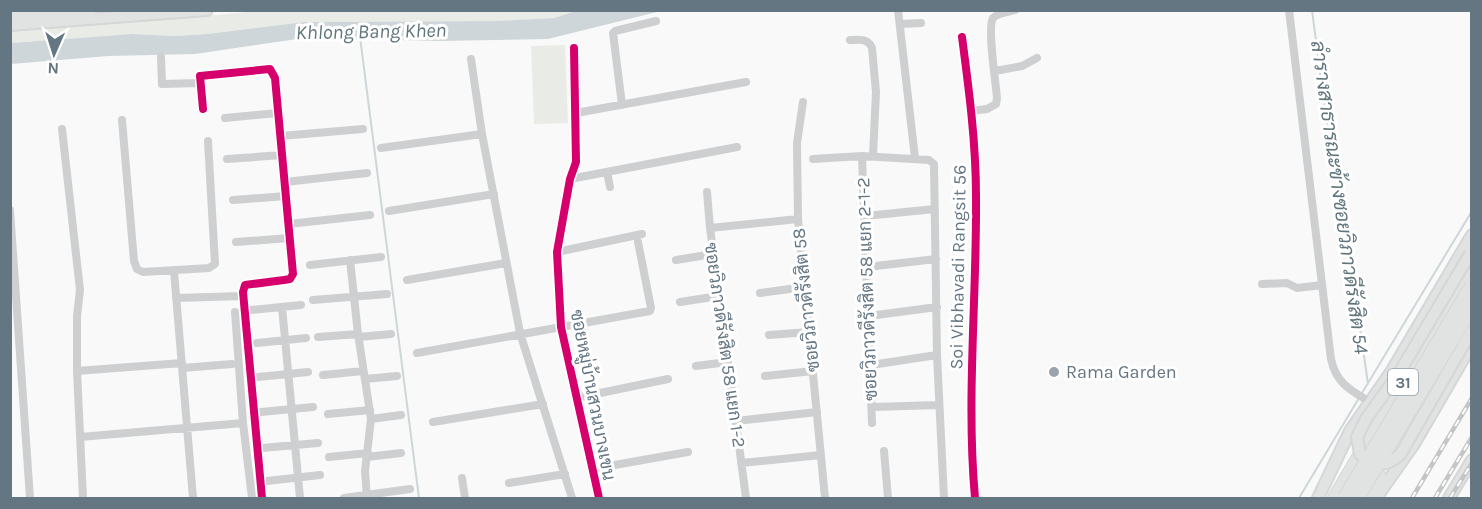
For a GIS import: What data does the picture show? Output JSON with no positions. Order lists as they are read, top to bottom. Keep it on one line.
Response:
{"streets":{"highway":["31"],"street":["Soi Vibhavadi Rangsit 56","ซอยวิภาวดีรังสิต 58 แยก 2-1-2","ซอยวิภาวดีรังสิต 58","ซอยวิภาวดีรังสิต 58 แยก 1-2","ซอยหมู่บ้านสวนบางเขน"]},"water":["Khlong Bang Khen","ลำรางสาธารณะข้างซอยวิภาวดีรังสิต 54"],"places":["Rama Garden"],"north":"bottom"}
